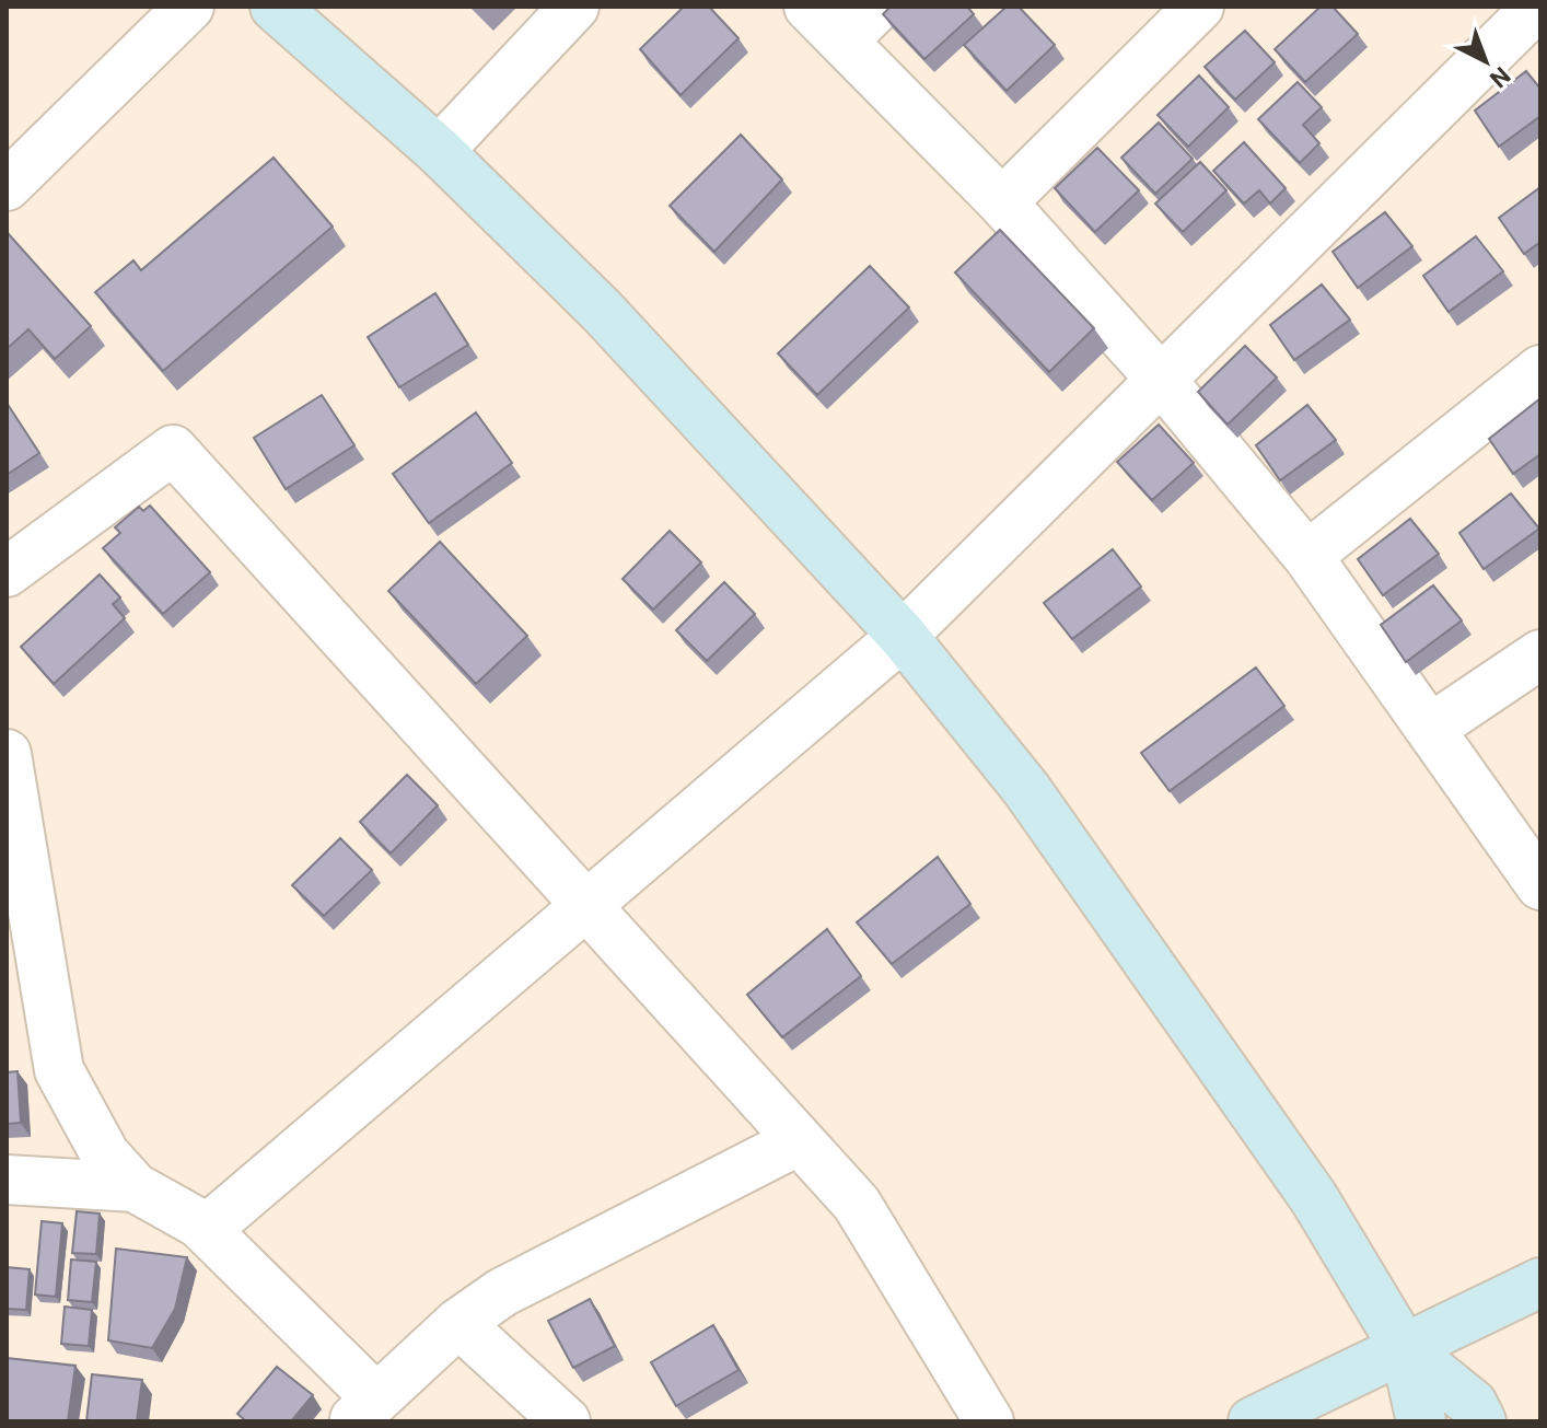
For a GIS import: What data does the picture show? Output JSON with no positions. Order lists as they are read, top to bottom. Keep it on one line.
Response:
{"north":"bottom right"}
